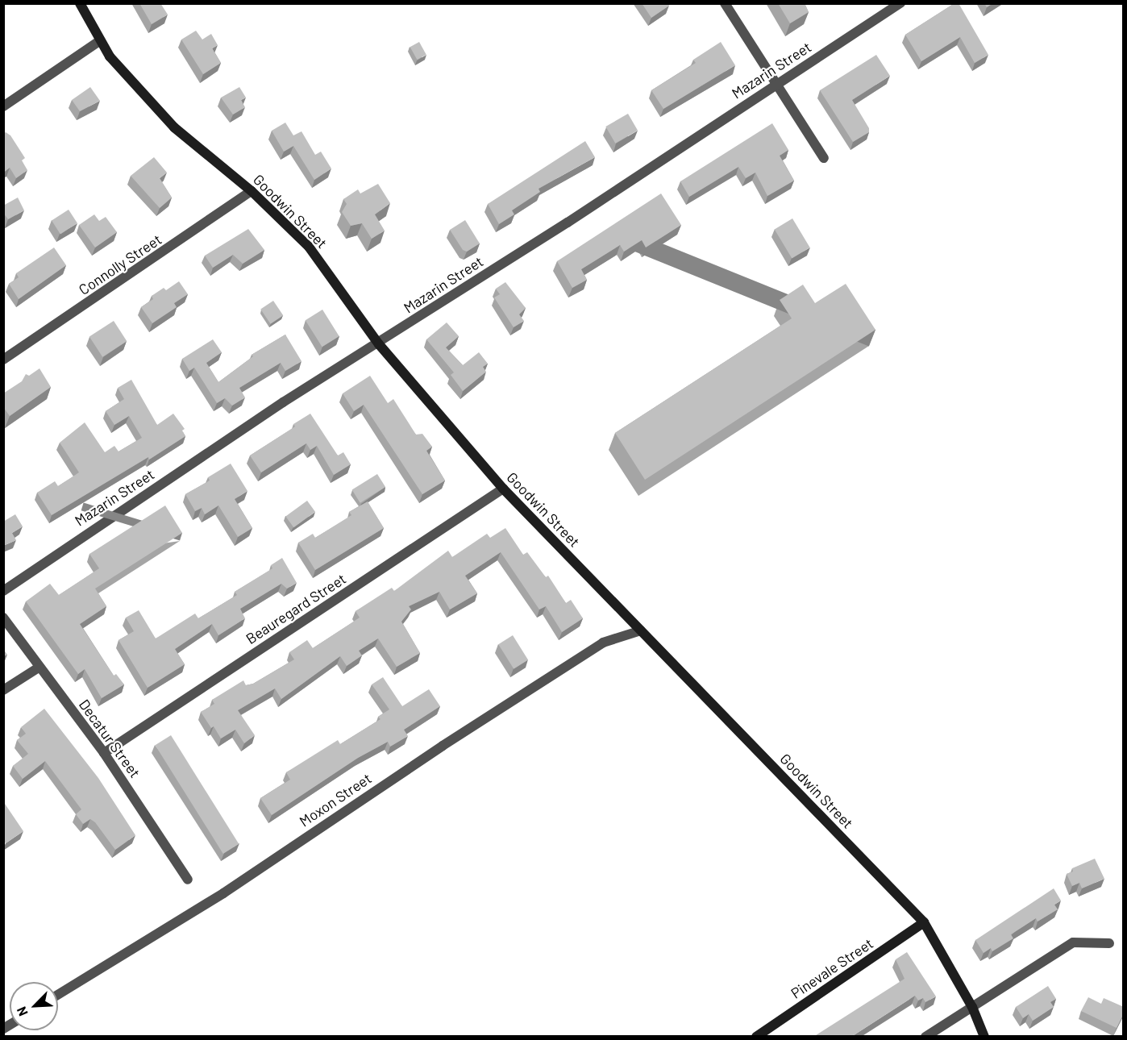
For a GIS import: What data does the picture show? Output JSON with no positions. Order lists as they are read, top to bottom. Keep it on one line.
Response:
{"streets":{"main road":["Goodwin Street","Pinevale Street"],"street":["Mazarin Street","Connolly Street","Beauregard Street","Decatur Street","Moxon Street"]},"crossings":[["Mazarin Street","Goodwin Street"],["Goodwin Street","Connolly Street"],["Goodwin Street","Beauregard Street"],["Goodwin Street","Moxon Street"],["Goodwin Street","Pinevale Street"],["Beauregard Street","Decatur Street"]],"north":"bottom left"}
